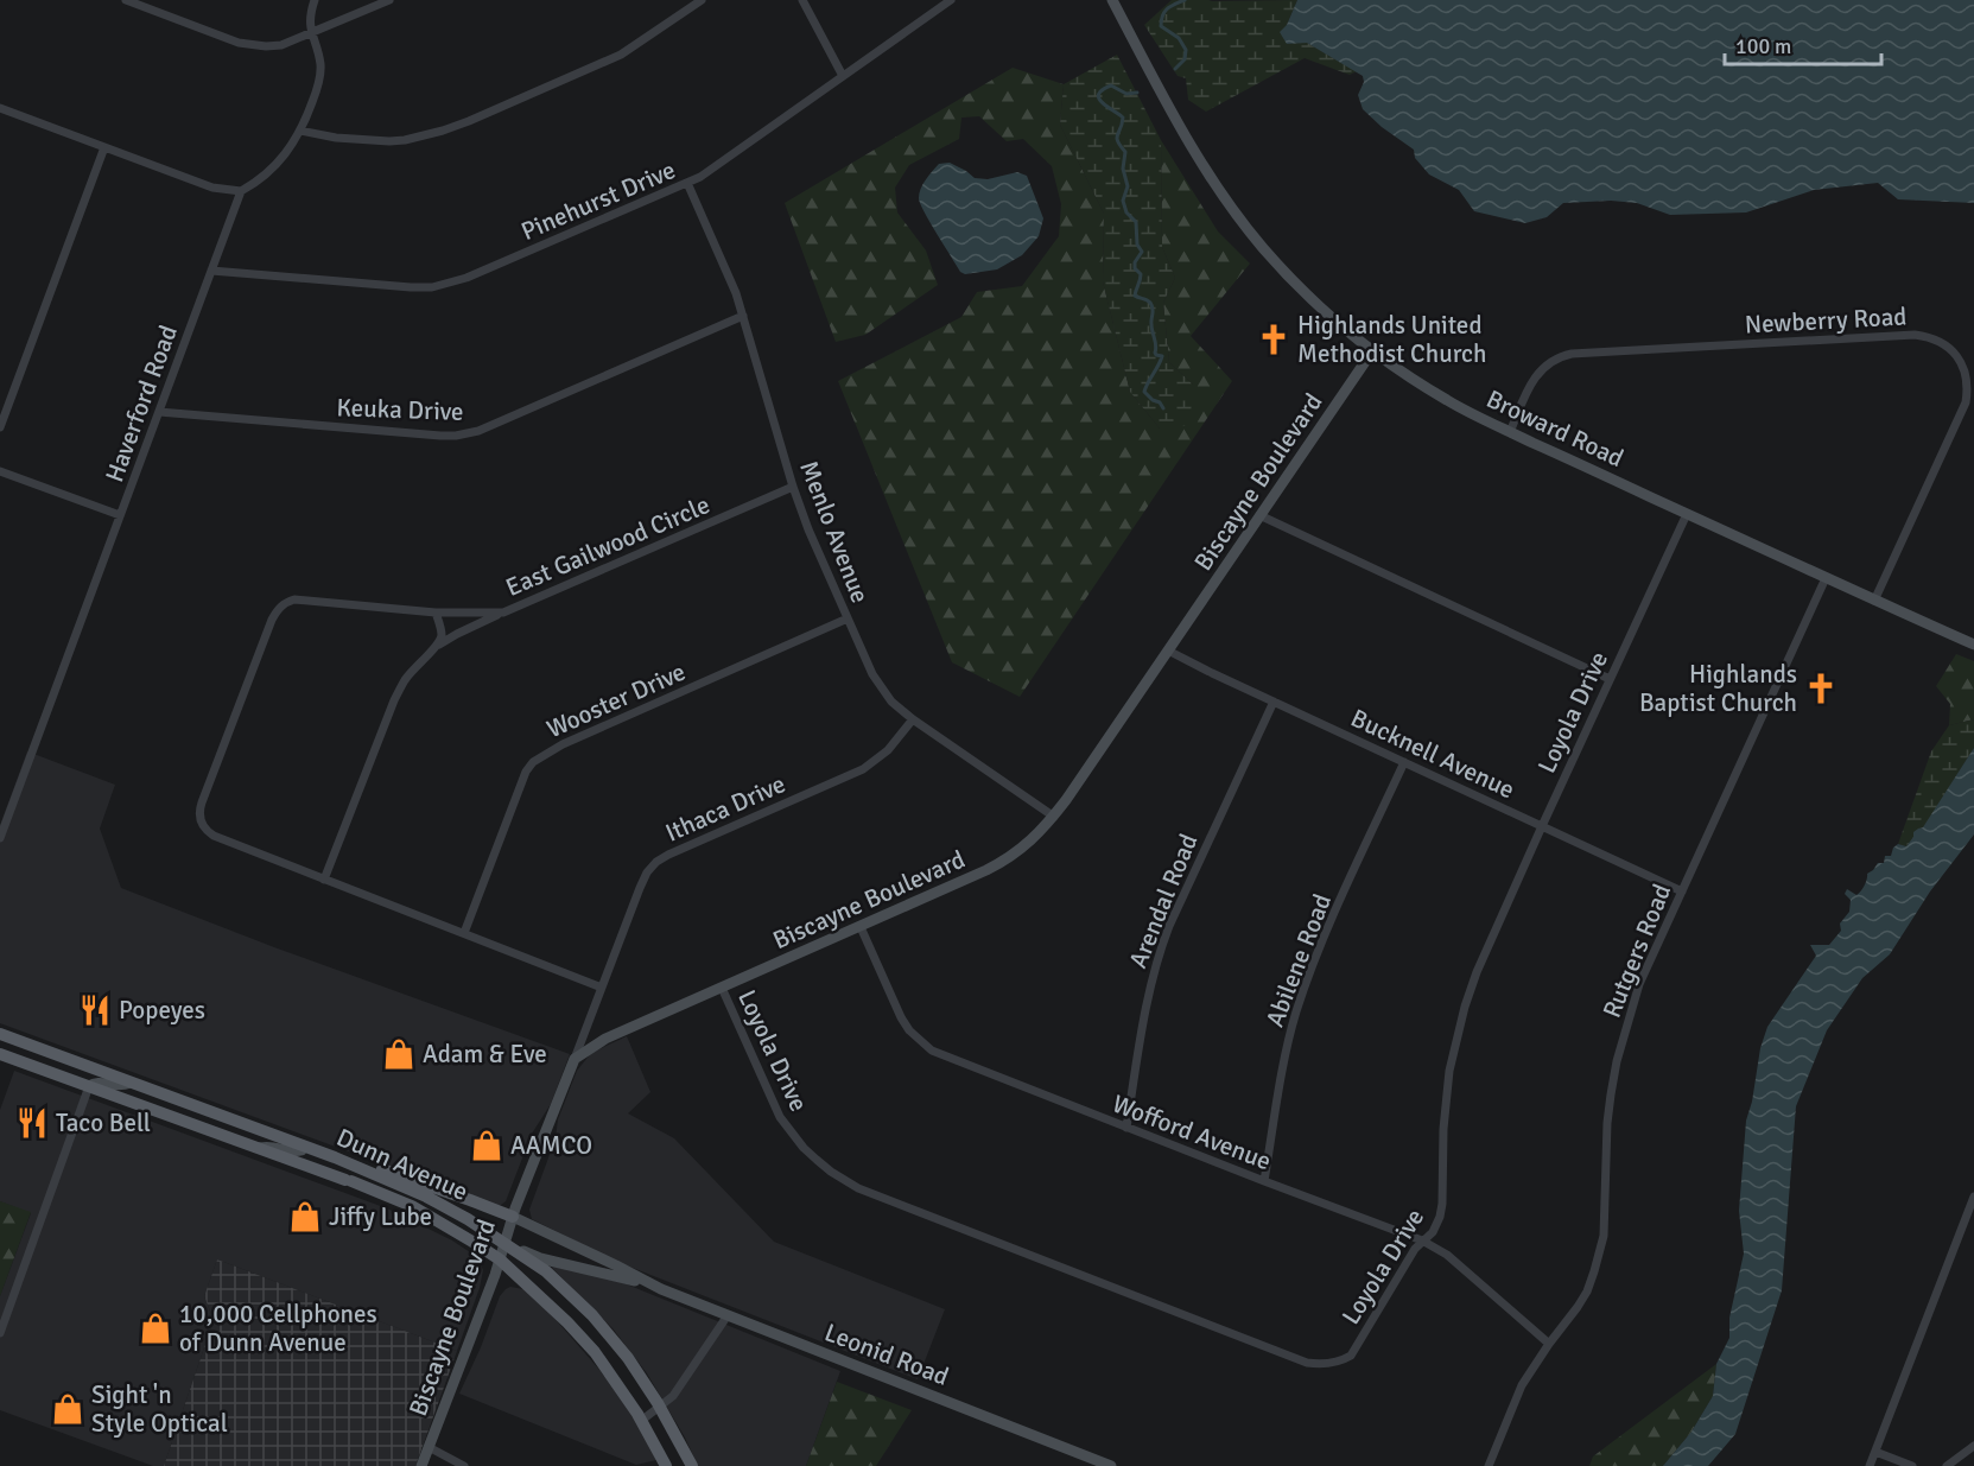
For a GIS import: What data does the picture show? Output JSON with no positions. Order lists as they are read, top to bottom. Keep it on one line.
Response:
{"streets":{"main road":["Dunn Avenue"],"street":["Pinehurst Drive","Newberry Road","Haverford Road","Keuka Drive","Broward Road","Biscayne Boulevard","Menlo Avenue","East Gailwood Circle","Wooster Drive","Loyola Drive","Bucknell Avenue","Ithaca Drive","Arendal Road","Rutgers Road","Abilene Road","Wofford Avenue","Leonid Road"]},"crossings":[["Pinehurst Drive","Haverford Road"],["Pinehurst Drive","Menlo Avenue"],["Newberry Road","Broward Road"],["Haverford Road","Keuka Drive"],["Keuka Drive","Menlo Avenue"],["Broward Road","Biscayne Boulevard"],["Broward Road","Loyola Drive"],["Broward Road","Rutgers Road"],["Biscayne Boulevard","Menlo Avenue"],["Biscayne Boulevard","Loyola Drive"],["Biscayne Boulevard","Bucknell Avenue"],["Biscayne Boulevard","Ithaca Drive"],["Biscayne Boulevard","Wofford Avenue"],["Biscayne Boulevard","Dunn Avenue"],["Biscayne Boulevard","Leonid Road"],["Menlo Avenue","East Gailwood Circle"],["Menlo Avenue","Wooster Drive"],["Menlo Avenue","Ithaca Drive"],["Loyola Drive","Bucknell Avenue"],["Loyola Drive","Wofford Avenue"],["Bucknell Avenue","Arendal Road"],["Bucknell Avenue","Rutgers Road"],["Bucknell Avenue","Abilene Road"],["Arendal Road","Wofford Avenue"],["Rutgers Road","Wofford Avenue"],["Abilene Road","Wofford Avenue"],["Dunn Avenue","Leonid Road"]],"places":{"church":["Highlands United Methodist Church","Highlands Baptist Church"],"restaurant":["Popeyes","Taco Bell"],"shop":["Adam & Eve","AAMCO","Jiffy Lube","10,000 Cellphones of Dunn Avenue","Sight 'n Style Optical"]},"scale_bar":"100 m"}
